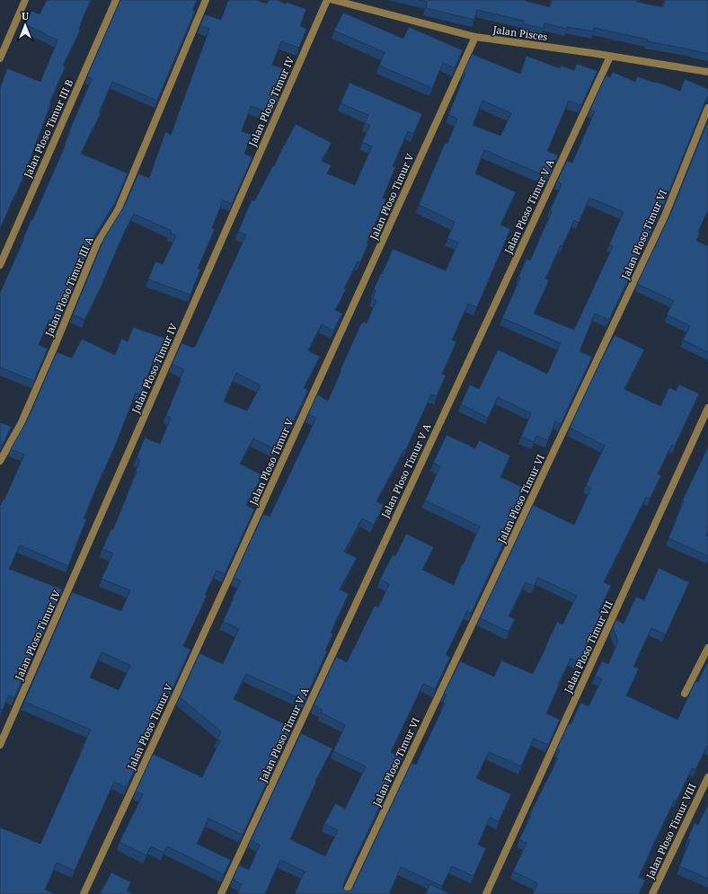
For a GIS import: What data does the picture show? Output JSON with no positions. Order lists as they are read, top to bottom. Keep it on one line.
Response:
{"streets":{"street":["Jalan Pisces","Jalan Ploso Timur IV","Jalan Ploso Timur III B","Jalan Ploso Timur V","Jalan Ploso Timur V A","Jalan Ploso Timur VI","Jalan Ploso Timur III A","Jalan Ploso Timur VII","Jalan Ploso Timur VIII"]},"crossings":[["Jalan Pisces","Jalan Ploso Timur V"],["Jalan Pisces","Jalan Ploso Timur V A"]],"north":"top"}
